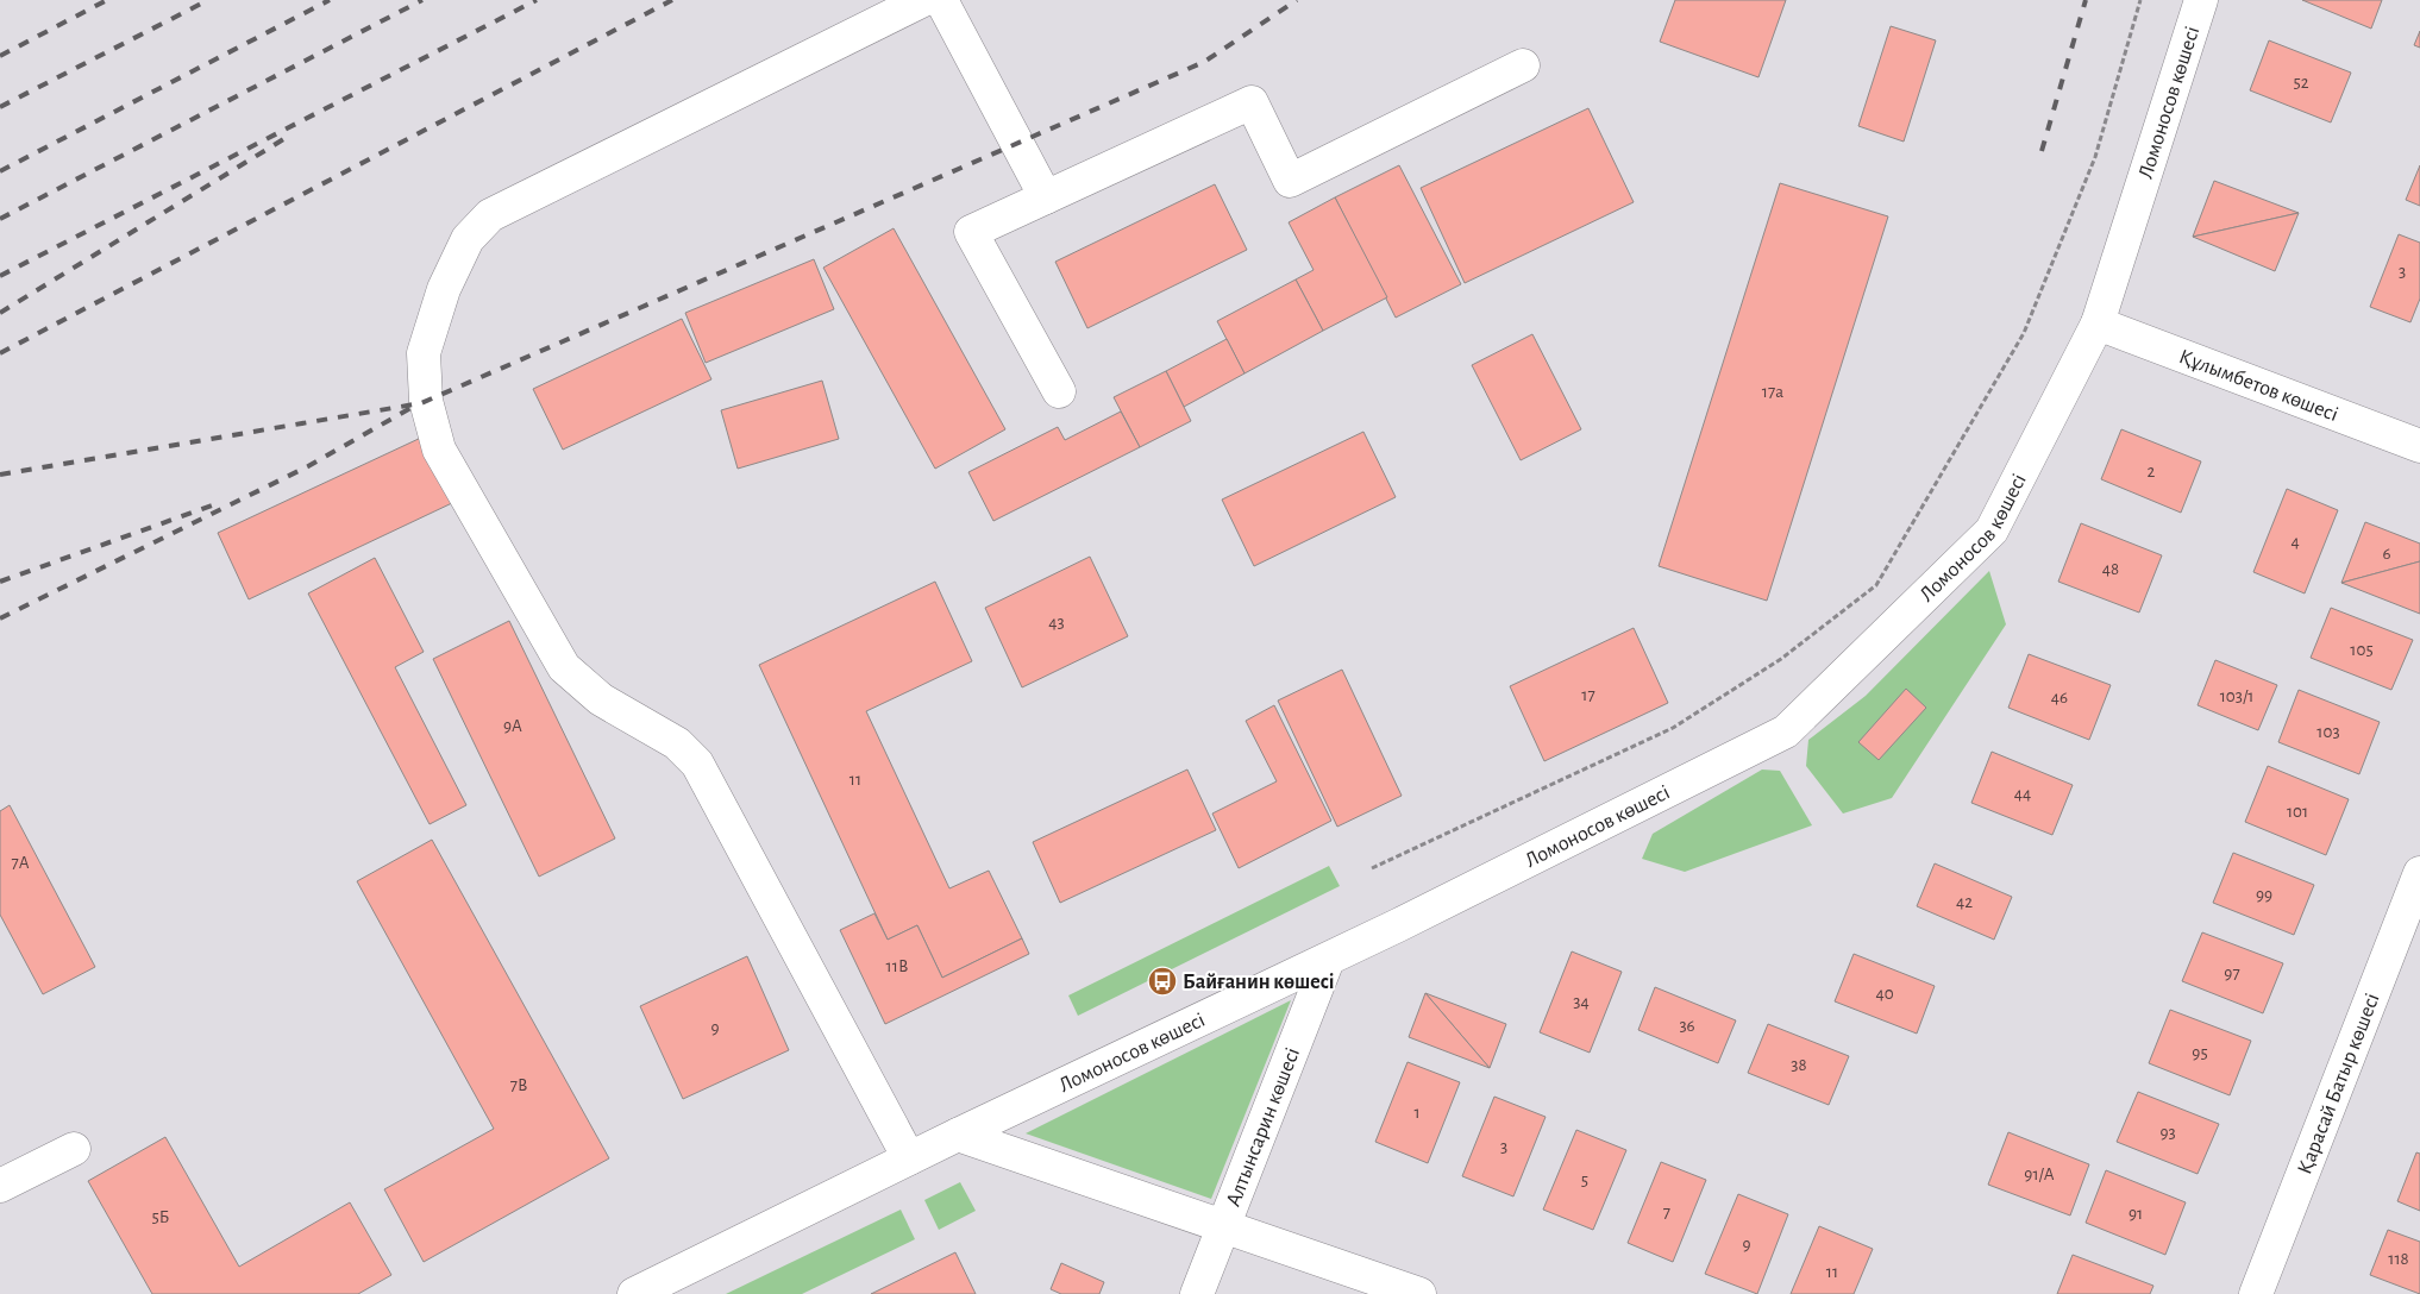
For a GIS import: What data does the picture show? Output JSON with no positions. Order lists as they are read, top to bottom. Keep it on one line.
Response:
{"streets":{"street":["Ломоносов көшесі","Құлымбетов көшесі","Қарасай Батыр көшесі","Алтынсарин көшесі"]},"crossings":[["Ломоносов көшесі","Құлымбетов көшесі"],["Ломоносов көшесі","Алтынсарин көшесі"]],"places":{"bus stop":["Байғанин көшесі"]},"house_numbers":["52","3","17а","2","4","6","48","43","105","17","103/1","46","9А","103","11","44","101","7А","99","42","11В","97","40","34","36","9","95","38","7В","1","93","3","91/А","5","7","91","5Б","9","118","11"]}
